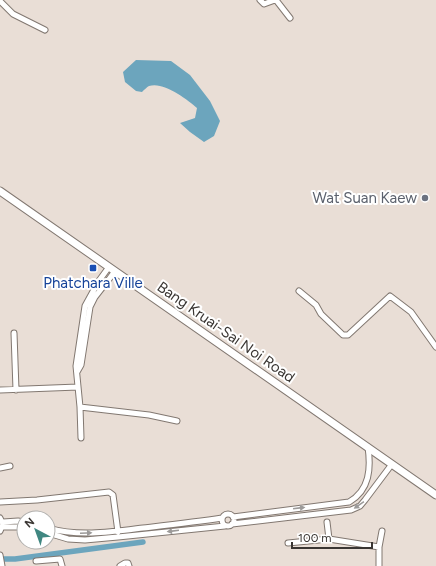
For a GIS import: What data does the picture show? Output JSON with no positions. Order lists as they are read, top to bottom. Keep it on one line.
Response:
{"streets":{"main road":["Bang Kruai-Sai Noi Road"]},"places":{"other":["Wat Suan Kaew"],"transit":["Phatchara Ville"]},"scale_bar":"100 m","north":"top left"}
